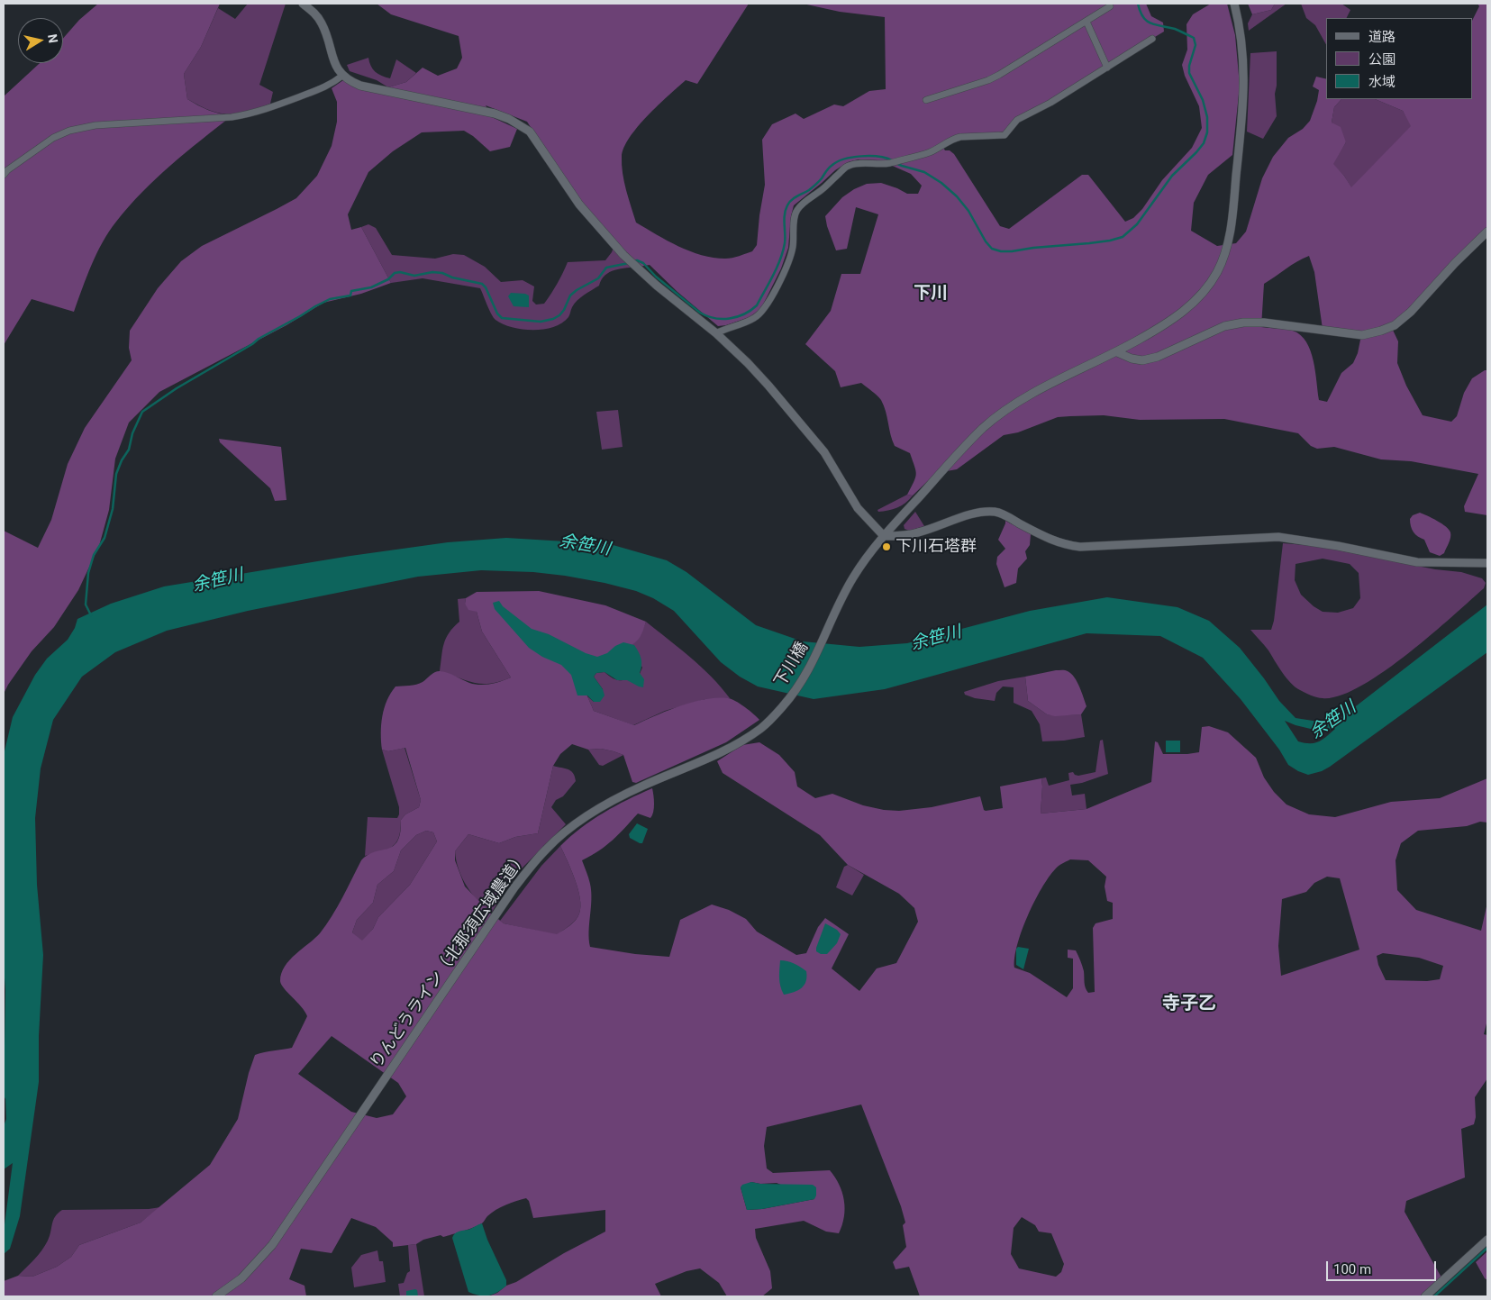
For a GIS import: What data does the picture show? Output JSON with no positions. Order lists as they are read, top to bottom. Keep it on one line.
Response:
{"streets":{"street":["下川橋","りんどうライン（北那須広域農道）"]},"crossings":[["下川橋","りんどうライン（北那須広域農道）"]],"districts":["下川","寺子乙"],"water":["余笹川"],"places":["下川石塔群"],"legend":["道路","公園","水域"],"scale_bar":"100 m","north":"right"}
